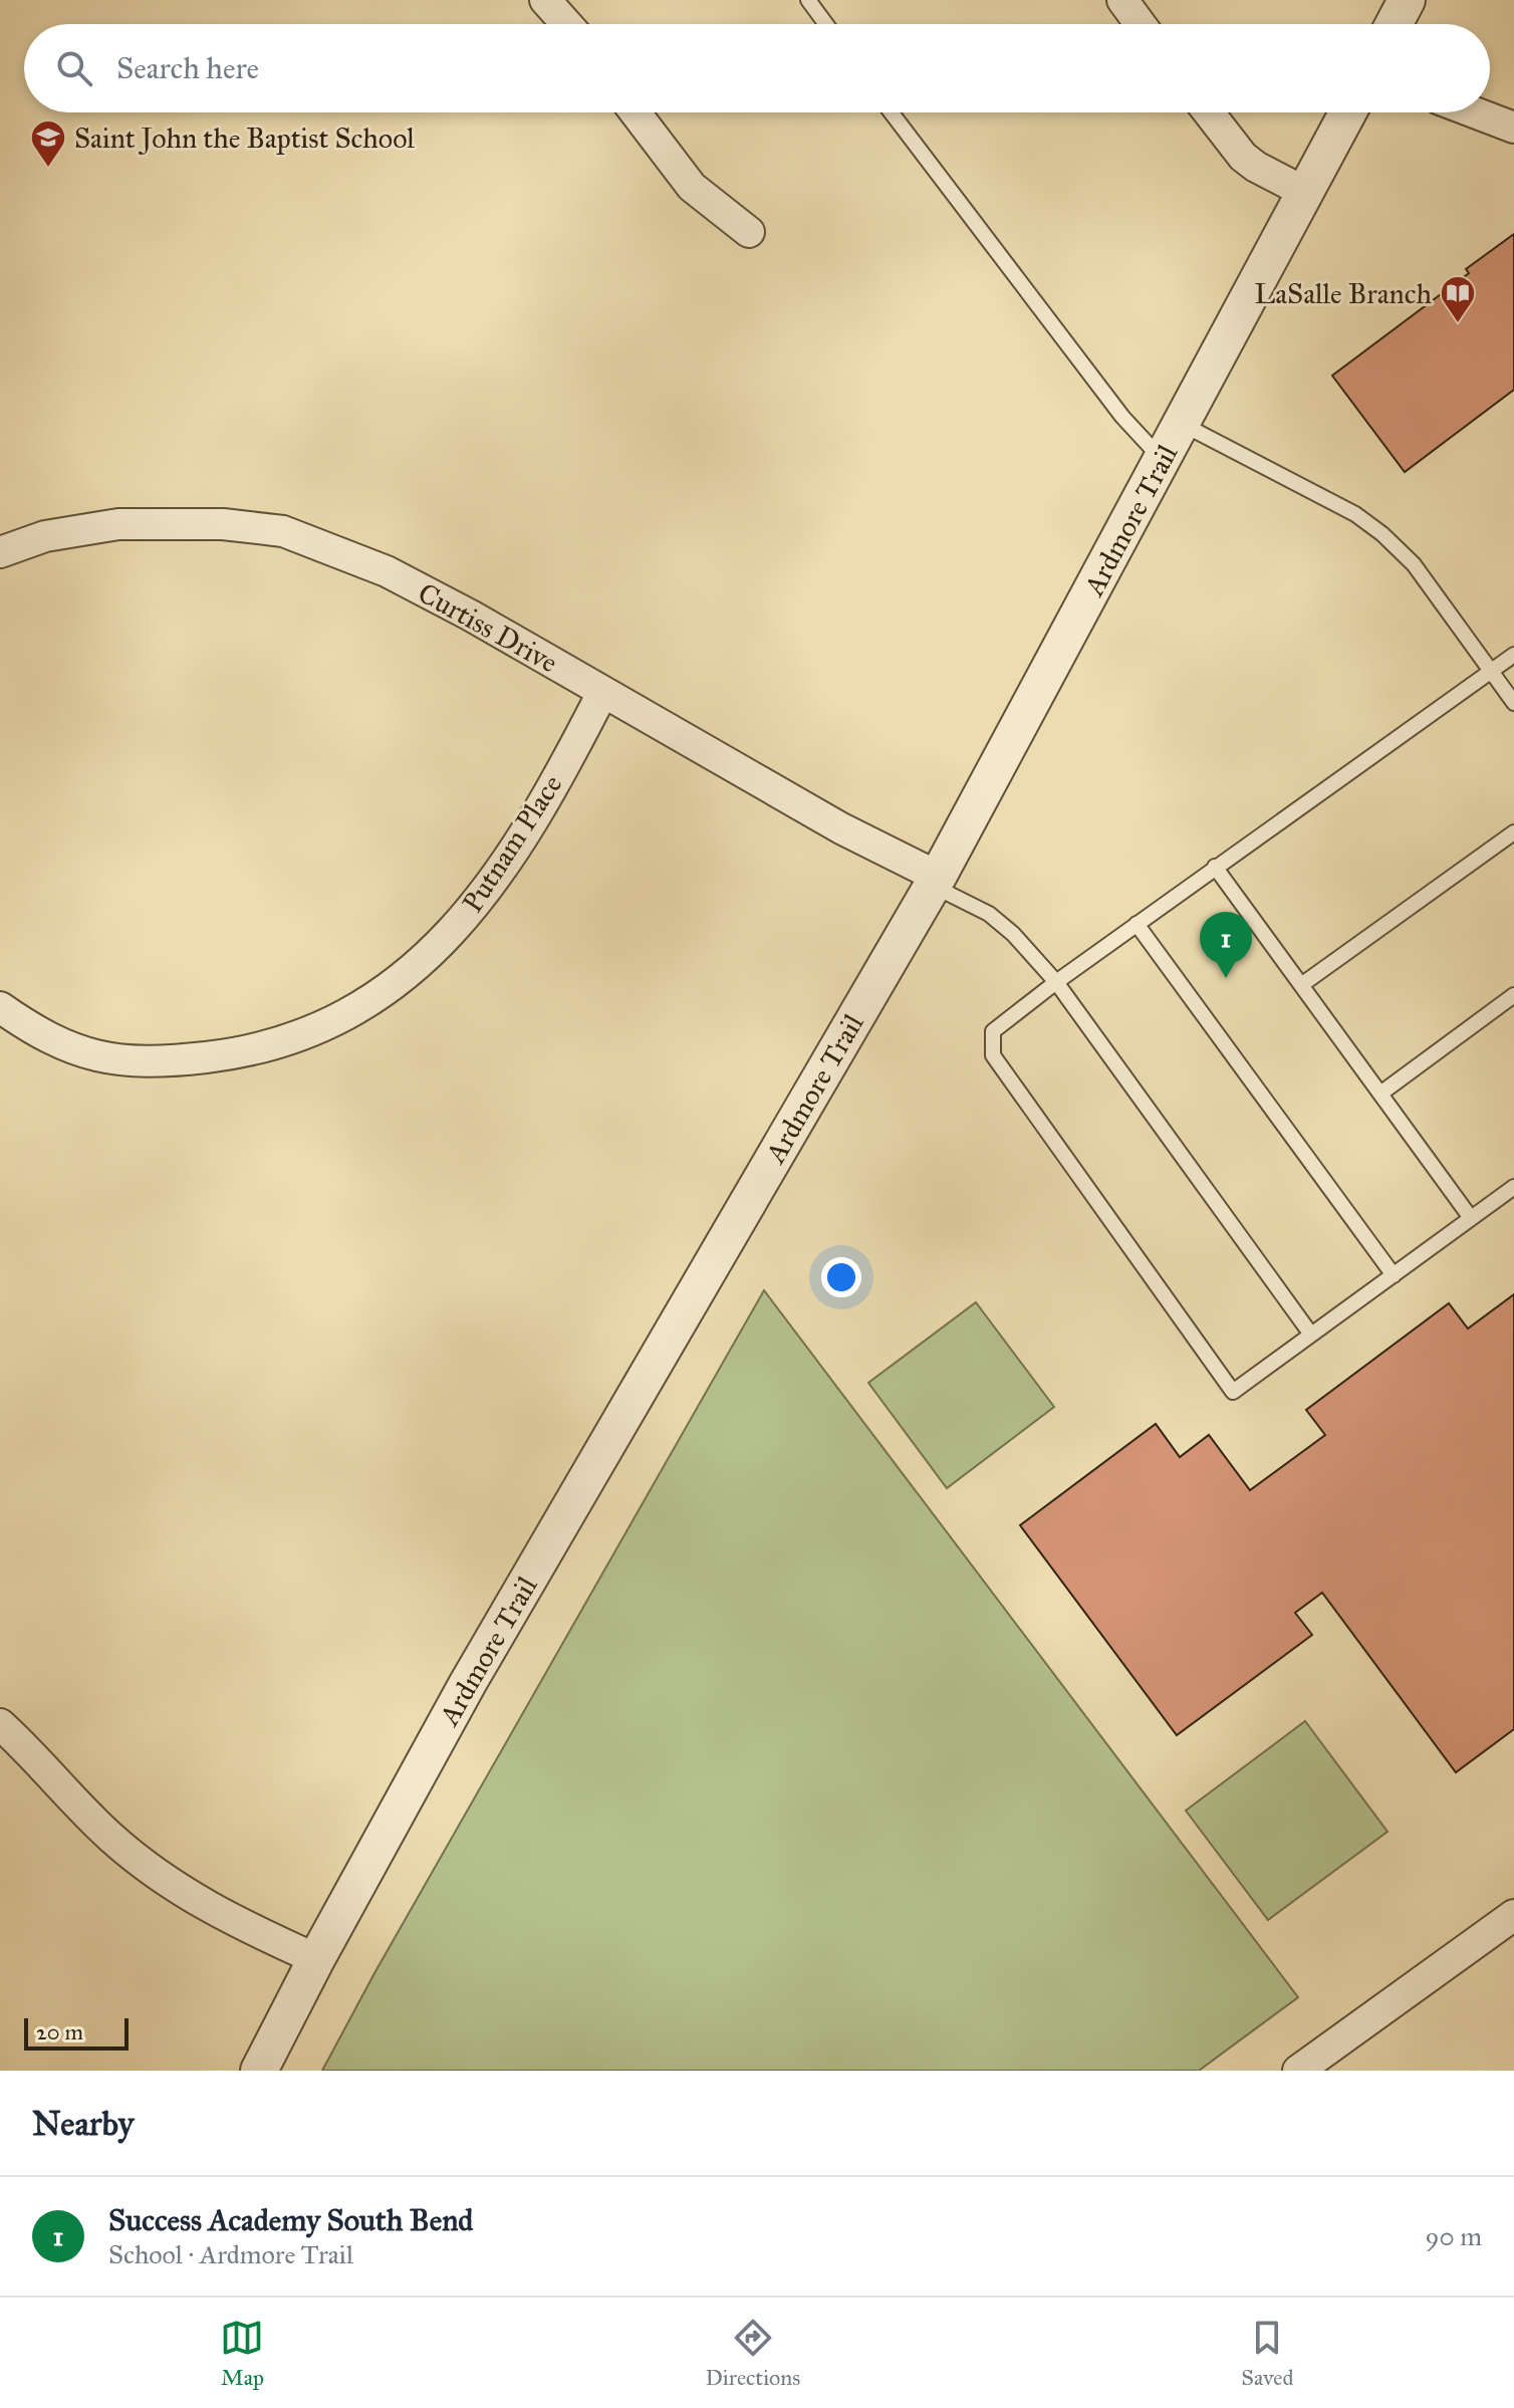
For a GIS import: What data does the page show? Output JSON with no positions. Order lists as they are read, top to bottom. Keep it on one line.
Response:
{"streets":{"street":["Ardmore Trail","Curtiss Drive","Putnam Place"]},"crossings":[["Ardmore Trail","Curtiss Drive"],["Curtiss Drive","Putnam Place"]],"places":{"school or university":["Saint John the Baptist School"],"library":["LaSalle Branch"]},"scale_bar":"20 m","page":{"search":"Search here","pins":"1","scale":"20 m","heading":"Nearby","list":[{"mark":"1","name":"Success Academy South Bend","note":"School · Ardmore Trail","value":"90 m"}],"nav":["Map","Directions","Saved"]}}
